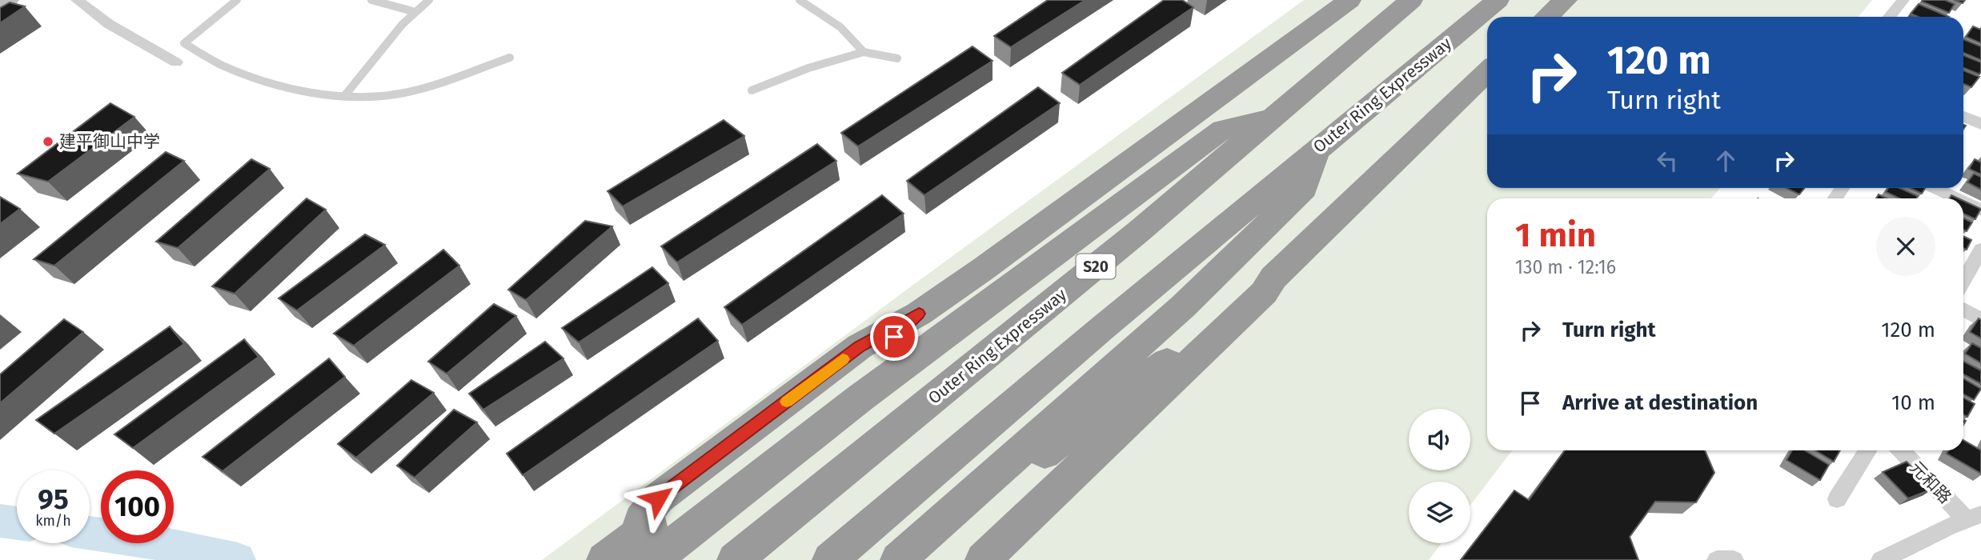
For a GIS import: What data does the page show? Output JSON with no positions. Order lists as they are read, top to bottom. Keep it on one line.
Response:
{"streets":{"highway":["Outer Ring Expressway","S20"],"street":["元和路"]},"places":["建平御山中学"],"page":{"turn":["120 m","Turn right"],"heading":["1 min","130 m · 12:16"],"list":[{"name":"Turn right","value":"120 m"},{"name":"Arrive at destination","value":"10 m"}],"speed":"95 km/h","limit":"100"}}
